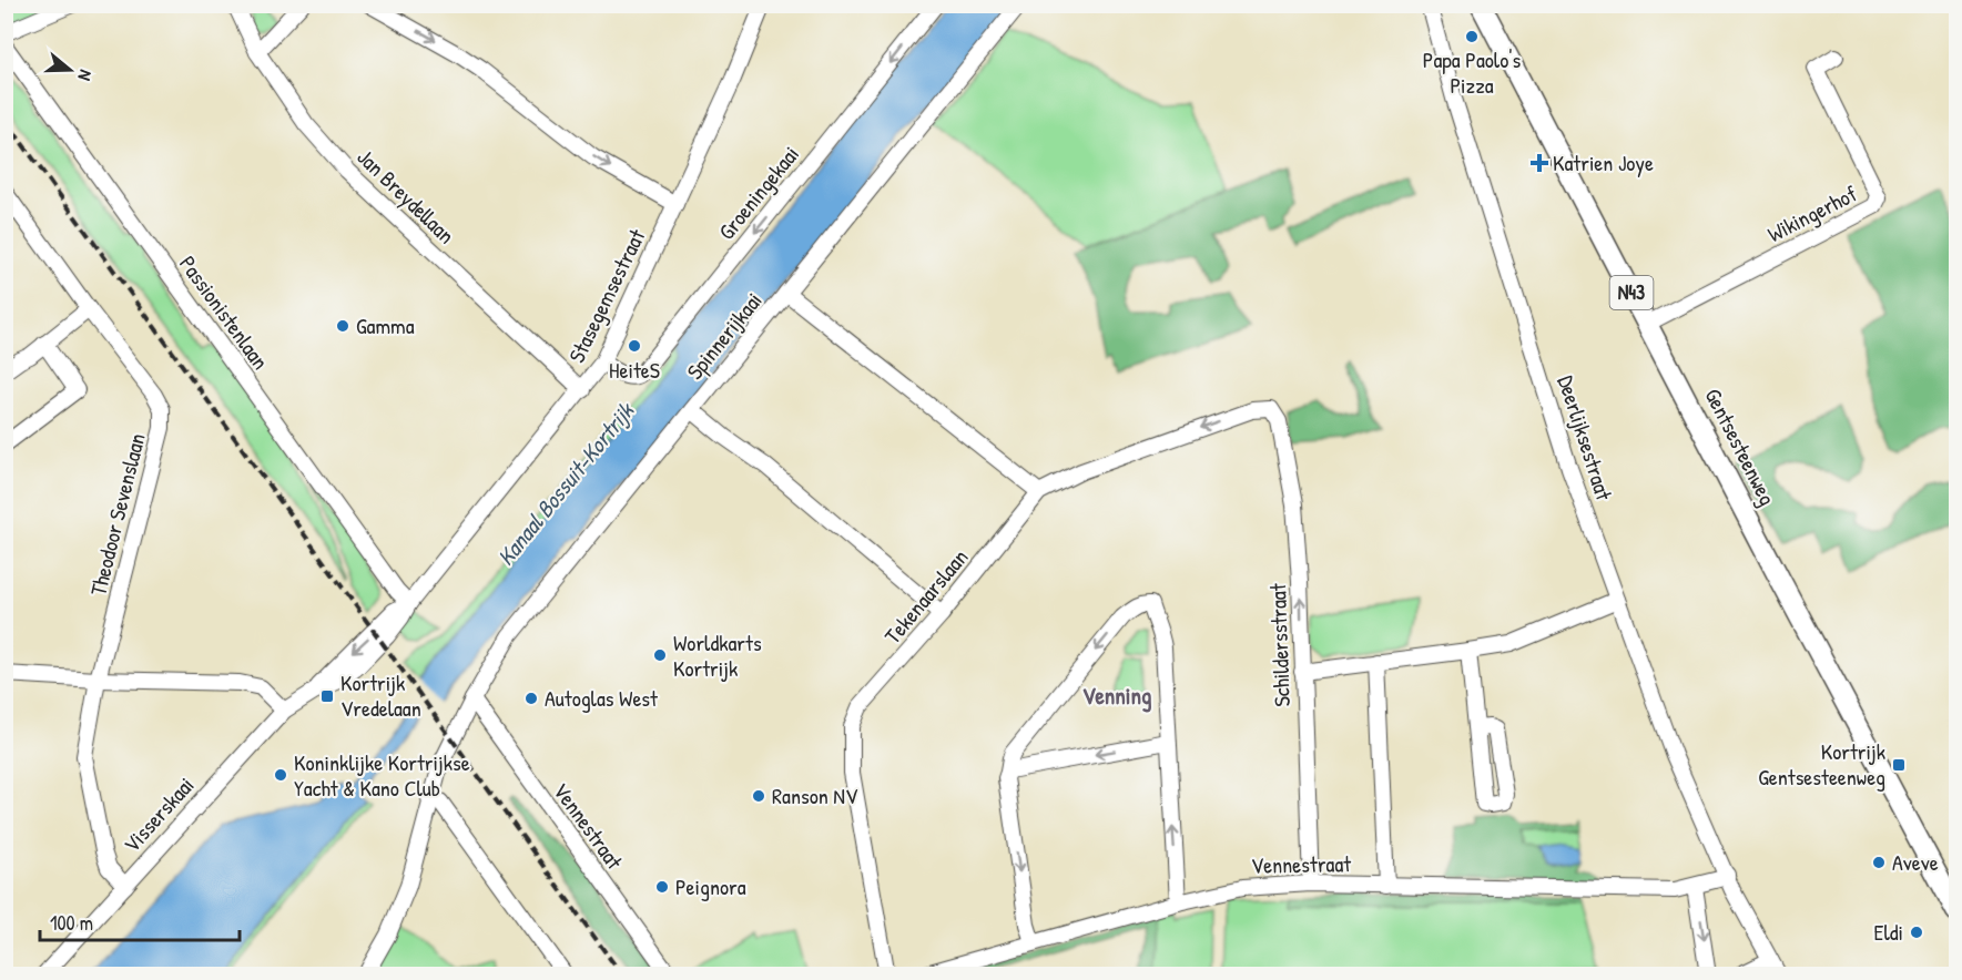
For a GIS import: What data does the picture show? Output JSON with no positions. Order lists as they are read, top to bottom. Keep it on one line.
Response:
{"streets":{"main road":["N43","Gentsesteenweg"],"street":["Groeningekaai","Jan Breydellaan","Wikingerhof","Stasegemsestraat","Passionistenlaan","Spinnerijkaai","Deerlijksestraat","Theodoor Sevenslaan","Tekenaarslaan","Schildersstraat","Visserskaai","Vennestraat"]},"crossings":[["Groeningekaai","Stasegemsestraat"],["Jan Breydellaan","Stasegemsestraat"],["Wikingerhof","Gentsesteenweg"],["Stasegemsestraat","Passionistenlaan"],["Stasegemsestraat","Visserskaai"],["Passionistenlaan","Visserskaai"],["Spinnerijkaai","Vennestraat"],["Deerlijksestraat","Vennestraat"],["Theodoor Sevenslaan","Visserskaai"],["Tekenaarslaan","Schildersstraat"],["Schildersstraat","Vennestraat"]],"one_way":["Groeningekaai","Schildersstraat"],"districts":["Venning"],"water":["Kanaal Bossuit-Kortrijk"],"places":{"other":["Papa Paolo's Pizza","Gamma","HeiteS","Worldkarts Kortrijk","Autoglas West","Koninklijke Kortrijkse Yacht & Kano Club","Ranson NV","Aveve","Peignora","Eldi"],"health":["Katrien Joye"],"transit":["Kortrijk Vredelaan","Kortrijk Gentsesteenweg"]},"scale_bar":"100 m","north":"right"}
